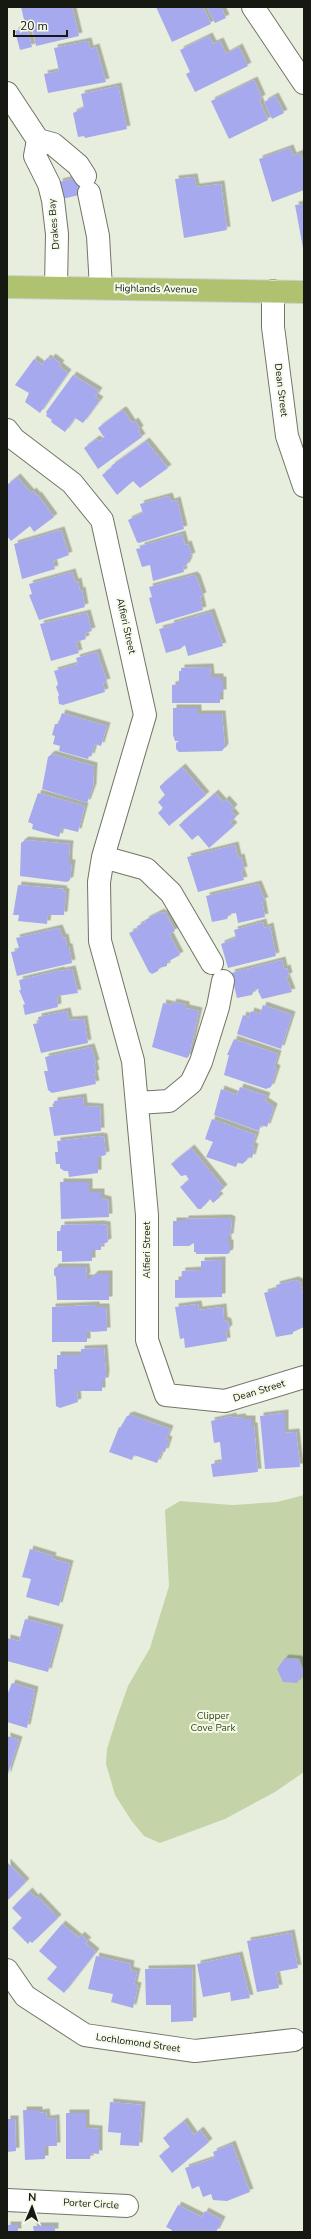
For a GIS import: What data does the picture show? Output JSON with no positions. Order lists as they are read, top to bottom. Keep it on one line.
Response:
{"streets":{"main road":["Highlands Avenue"],"street":["Drakes Bay","Dean Street","Alfieri Street","Lochlomond Street","Porter Circle"]},"crossings":[["Drakes Bay","Highlands Avenue"],["Highlands Avenue","Dean Street"],["Dean Street","Alfieri Street"]],"parks":["Clipper Cove Park"],"scale_bar":"20 m","north":"top"}
